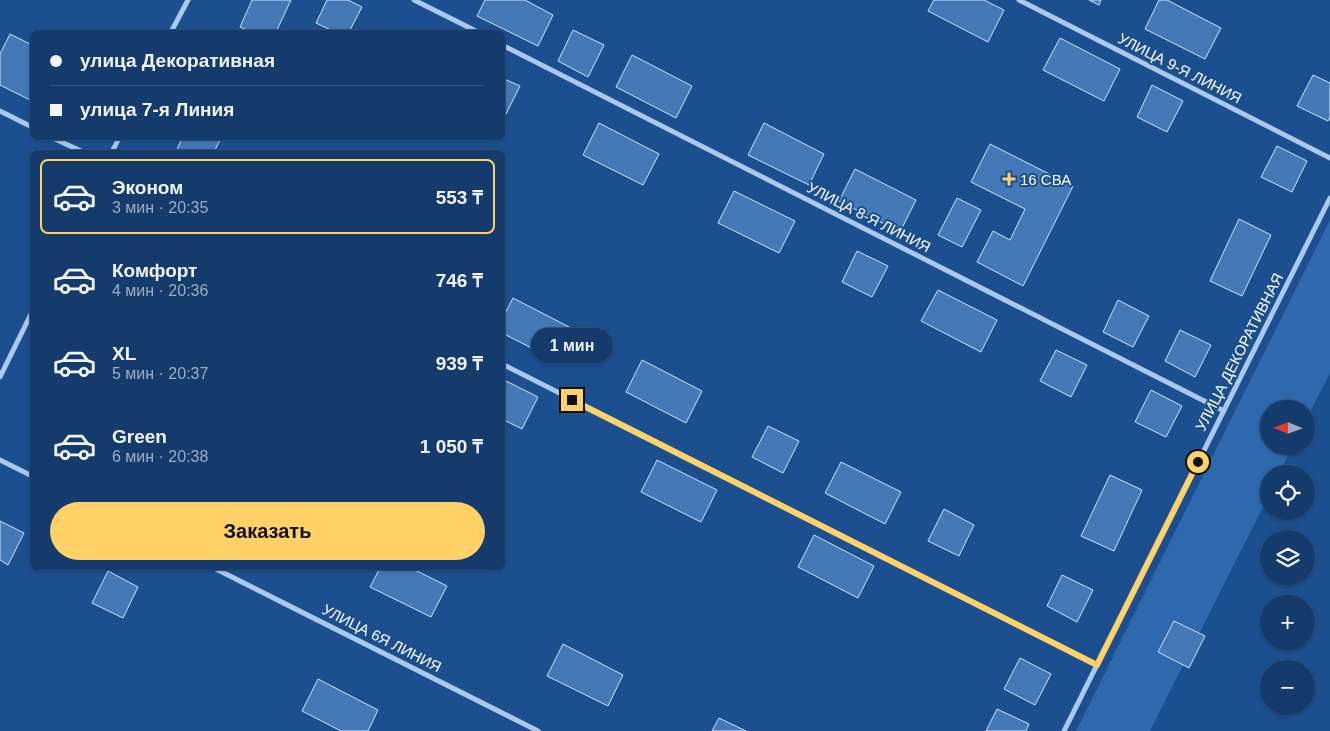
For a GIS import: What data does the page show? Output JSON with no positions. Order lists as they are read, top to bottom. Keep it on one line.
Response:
{"streets":{"street":["УЛИЦА 9-Я ЛИНИЯ","УЛИЦА 8-Я ЛИНИЯ","УЛИЦА ДЕКОРАТИВНАЯ","УЛИЦА 6Я ЛИНИЯ"]},"crossings":[["УЛИЦА 8-Я ЛИНИЯ","УЛИЦА ДЕКОРАТИВНАЯ"]],"places":{"health":["16 СВА"]},"north":"left","page":{"banner":["улица Декоративная","улица 7-я Линия"],"list":[{"name":"Эконом","note":"3 мин · 20:35","value":"553 ₸"},{"name":"Комфорт","note":"4 мин · 20:36","value":"746 ₸"},{"name":"XL","note":"5 мин · 20:37","value":"939 ₸"},{"name":"Green","note":"6 мин · 20:38","value":"1 050 ₸"}],"bubble":"1 мин","map_buttons":["+","−"],"buttons":"Заказать"}}
